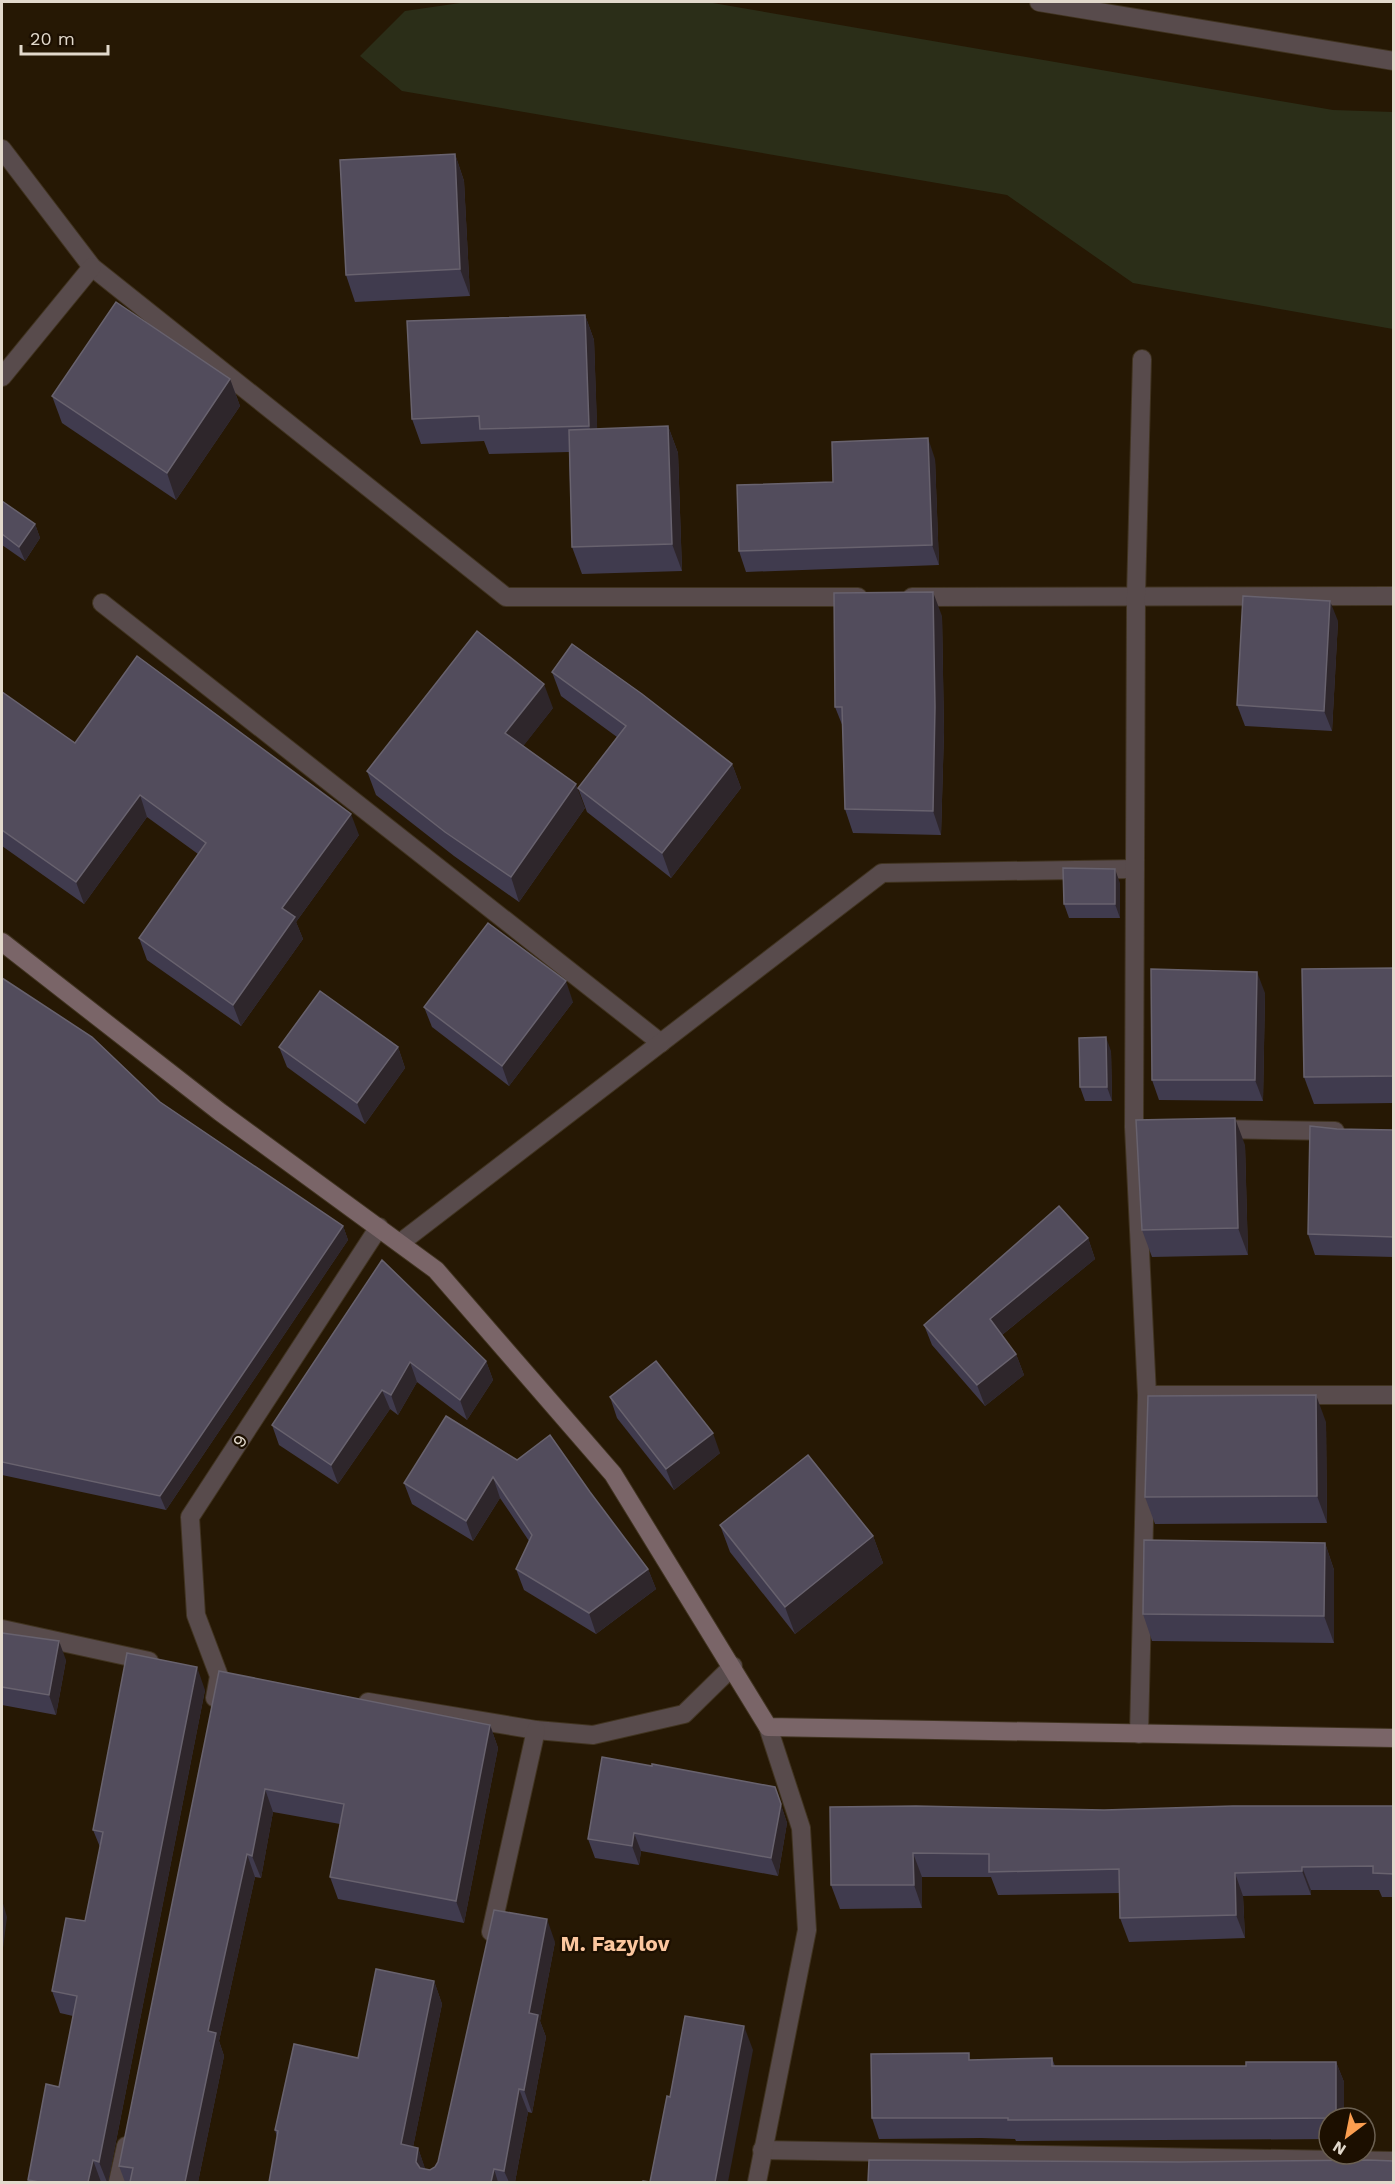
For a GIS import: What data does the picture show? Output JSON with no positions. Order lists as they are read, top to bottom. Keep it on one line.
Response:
{"streets":{"street":["9"]},"districts":["M. Fazylov"],"scale_bar":"20 m","north":"bottom left"}
